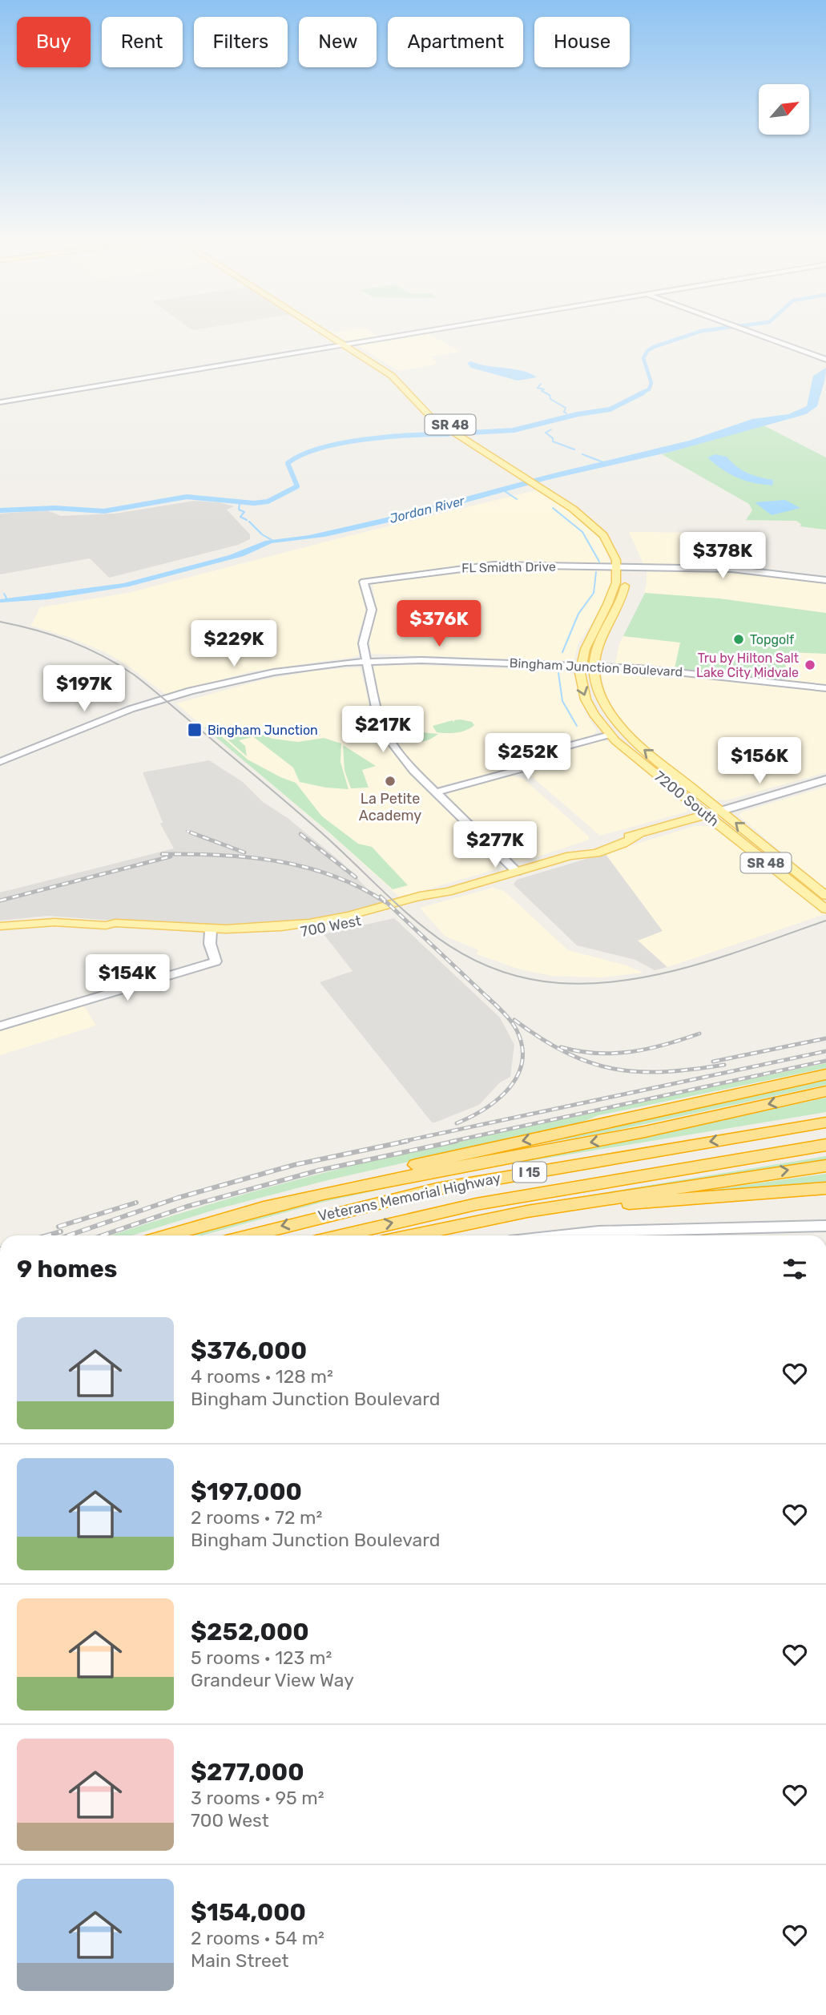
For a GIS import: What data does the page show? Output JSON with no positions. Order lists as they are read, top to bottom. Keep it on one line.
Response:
{"streets":{"highway":["I 15","Veterans Memorial Highway"],"main road":["SR 48","7200 South","700 West"],"street":["FL Smidth Drive","Bingham Junction Boulevard"]},"crossings":[["SR 48","FL Smidth Drive"],["SR 48","Bingham Junction Boulevard"],["SR 48","7200 South"],["FL Smidth Drive","Bingham Junction Boulevard"],["Bingham Junction Boulevard","7200 South"],["7200 South","700 West"]],"water":["Jordan River"],"places":{"other":["Topgolf","Tru by Hilton Salt Lake City Midvale","La Petite Academy"],"transit":["Bingham Junction"]},"north":"top right","page":{"chip":["Buy","Rent","Filters","New","Apartment","House"],"price":["$378K","$376K","$229K","$197K","$217K","$252K","$156K","$277K","$154K"],"heading":"9 homes","list":[{"name":"$376,000","note":"4 rooms · 128 m² · Bingham Junction Boulevard"},{"name":"$197,000","note":"2 rooms · 72 m² · Bingham Junction Boulevard"},{"name":"$252,000","note":"5 rooms · 123 m² · Grandeur View Way"},{"name":"$277,000","note":"3 rooms · 95 m² · 700 West"},{"name":"$154,000","note":"2 rooms · 54 m² · Main Street"}]}}
